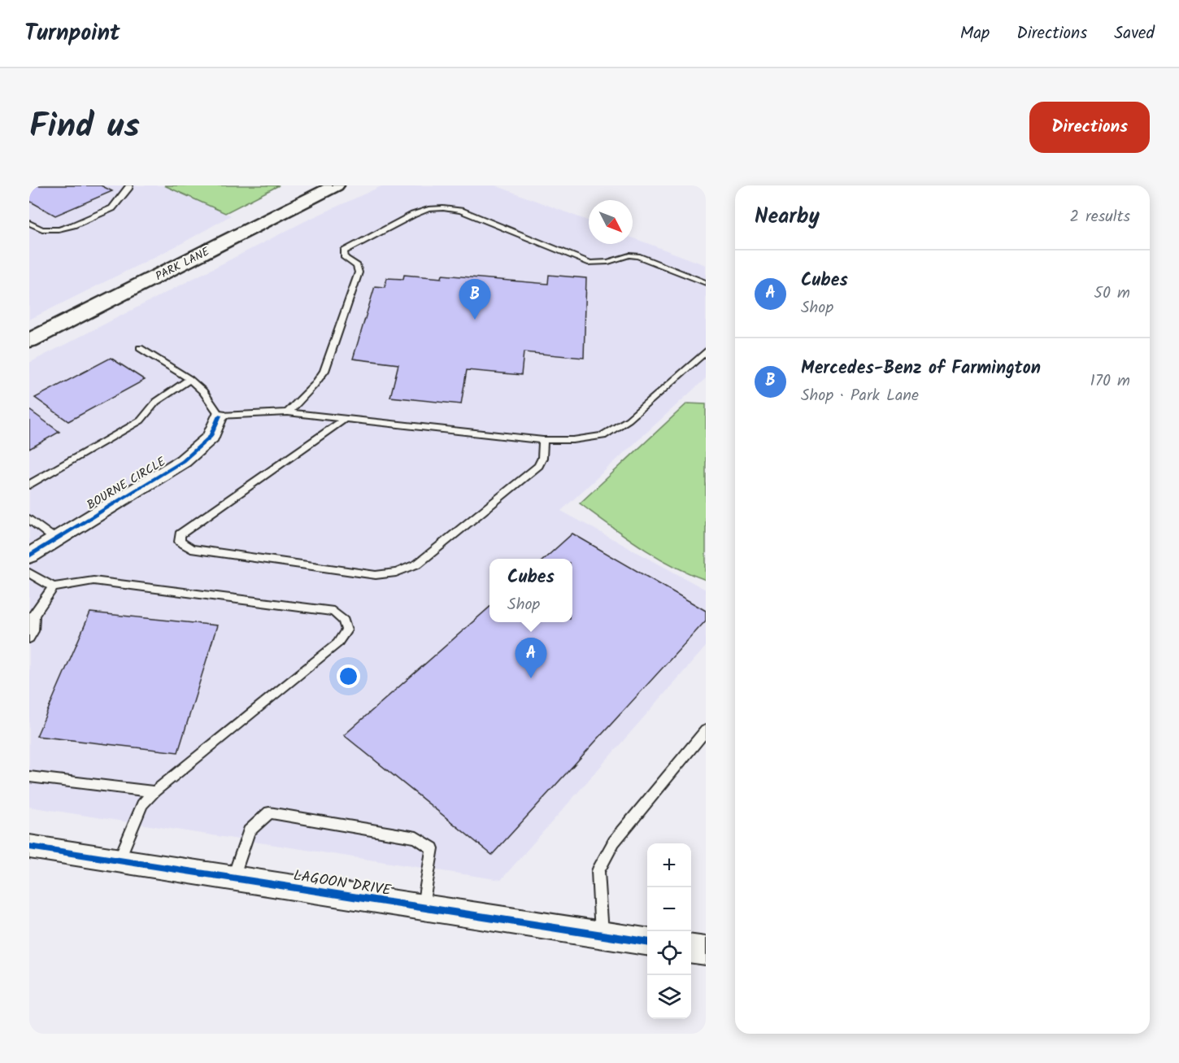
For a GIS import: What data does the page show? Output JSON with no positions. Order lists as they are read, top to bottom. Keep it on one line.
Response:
{"streets":{"main road":["PARK LANE"],"street":["BOURNE CIRCLE","LAGOON DRIVE"]},"north":"bottom right","page":{"header":"Turnpoint","nav":["Map","Directions","Saved"],"title":"Find us","buttons":"Directions","heading":["Nearby","2 results"],"list":[{"mark":"A","name":"Cubes","note":"Shop","value":"50 m"},{"mark":"B","name":"Mercedes-Benz of Farmington","note":"Shop · Park Lane","value":"170 m"}],"pins":["B","A"],"popup":["Cubes","Shop"],"map_buttons":["+","−"]}}
